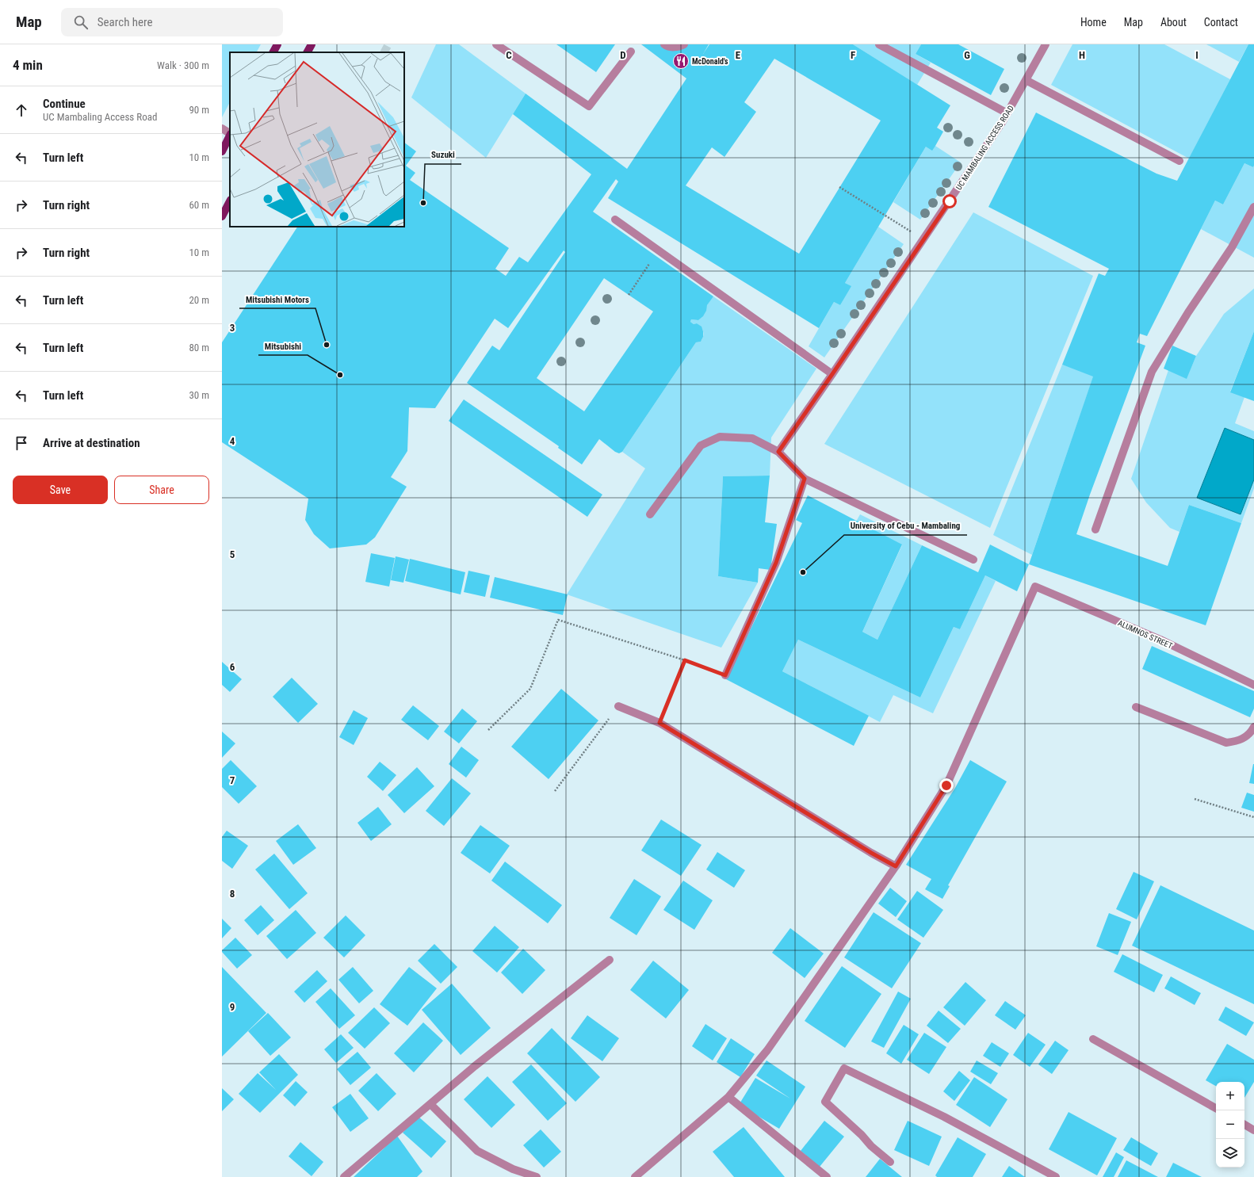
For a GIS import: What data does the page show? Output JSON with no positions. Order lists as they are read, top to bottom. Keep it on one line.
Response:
{"streets":{"street":["UC MAMBALING ACCESS ROAD","ALUMNOS STREET"]},"places":{"restaurant":["McDonald's"],"other":["Suzuki","Mitsubishi Motors","Mitsubishi","University of Cebu - Mambaling"]},"page":{"header":"Map","search":"Search here","nav":["Home","Map","About","Contact"],"heading":["4 min","Walk · 300 m"],"list":[["Continue","UC Mambaling Access Road","90 m"],["Turn left","10 m"],["Turn right","60 m"],["Turn right","10 m"],["Turn left","20 m"],["Turn left","80 m"],["Turn left","30 m"],"Arrive at destination"],"buttons":["Save","Share"],"map_buttons":["+","−"]},"grid":{"columns":["C","D","E","F","G","H","I"],"rows":["3","4","5","6","7","8","9"]}}
